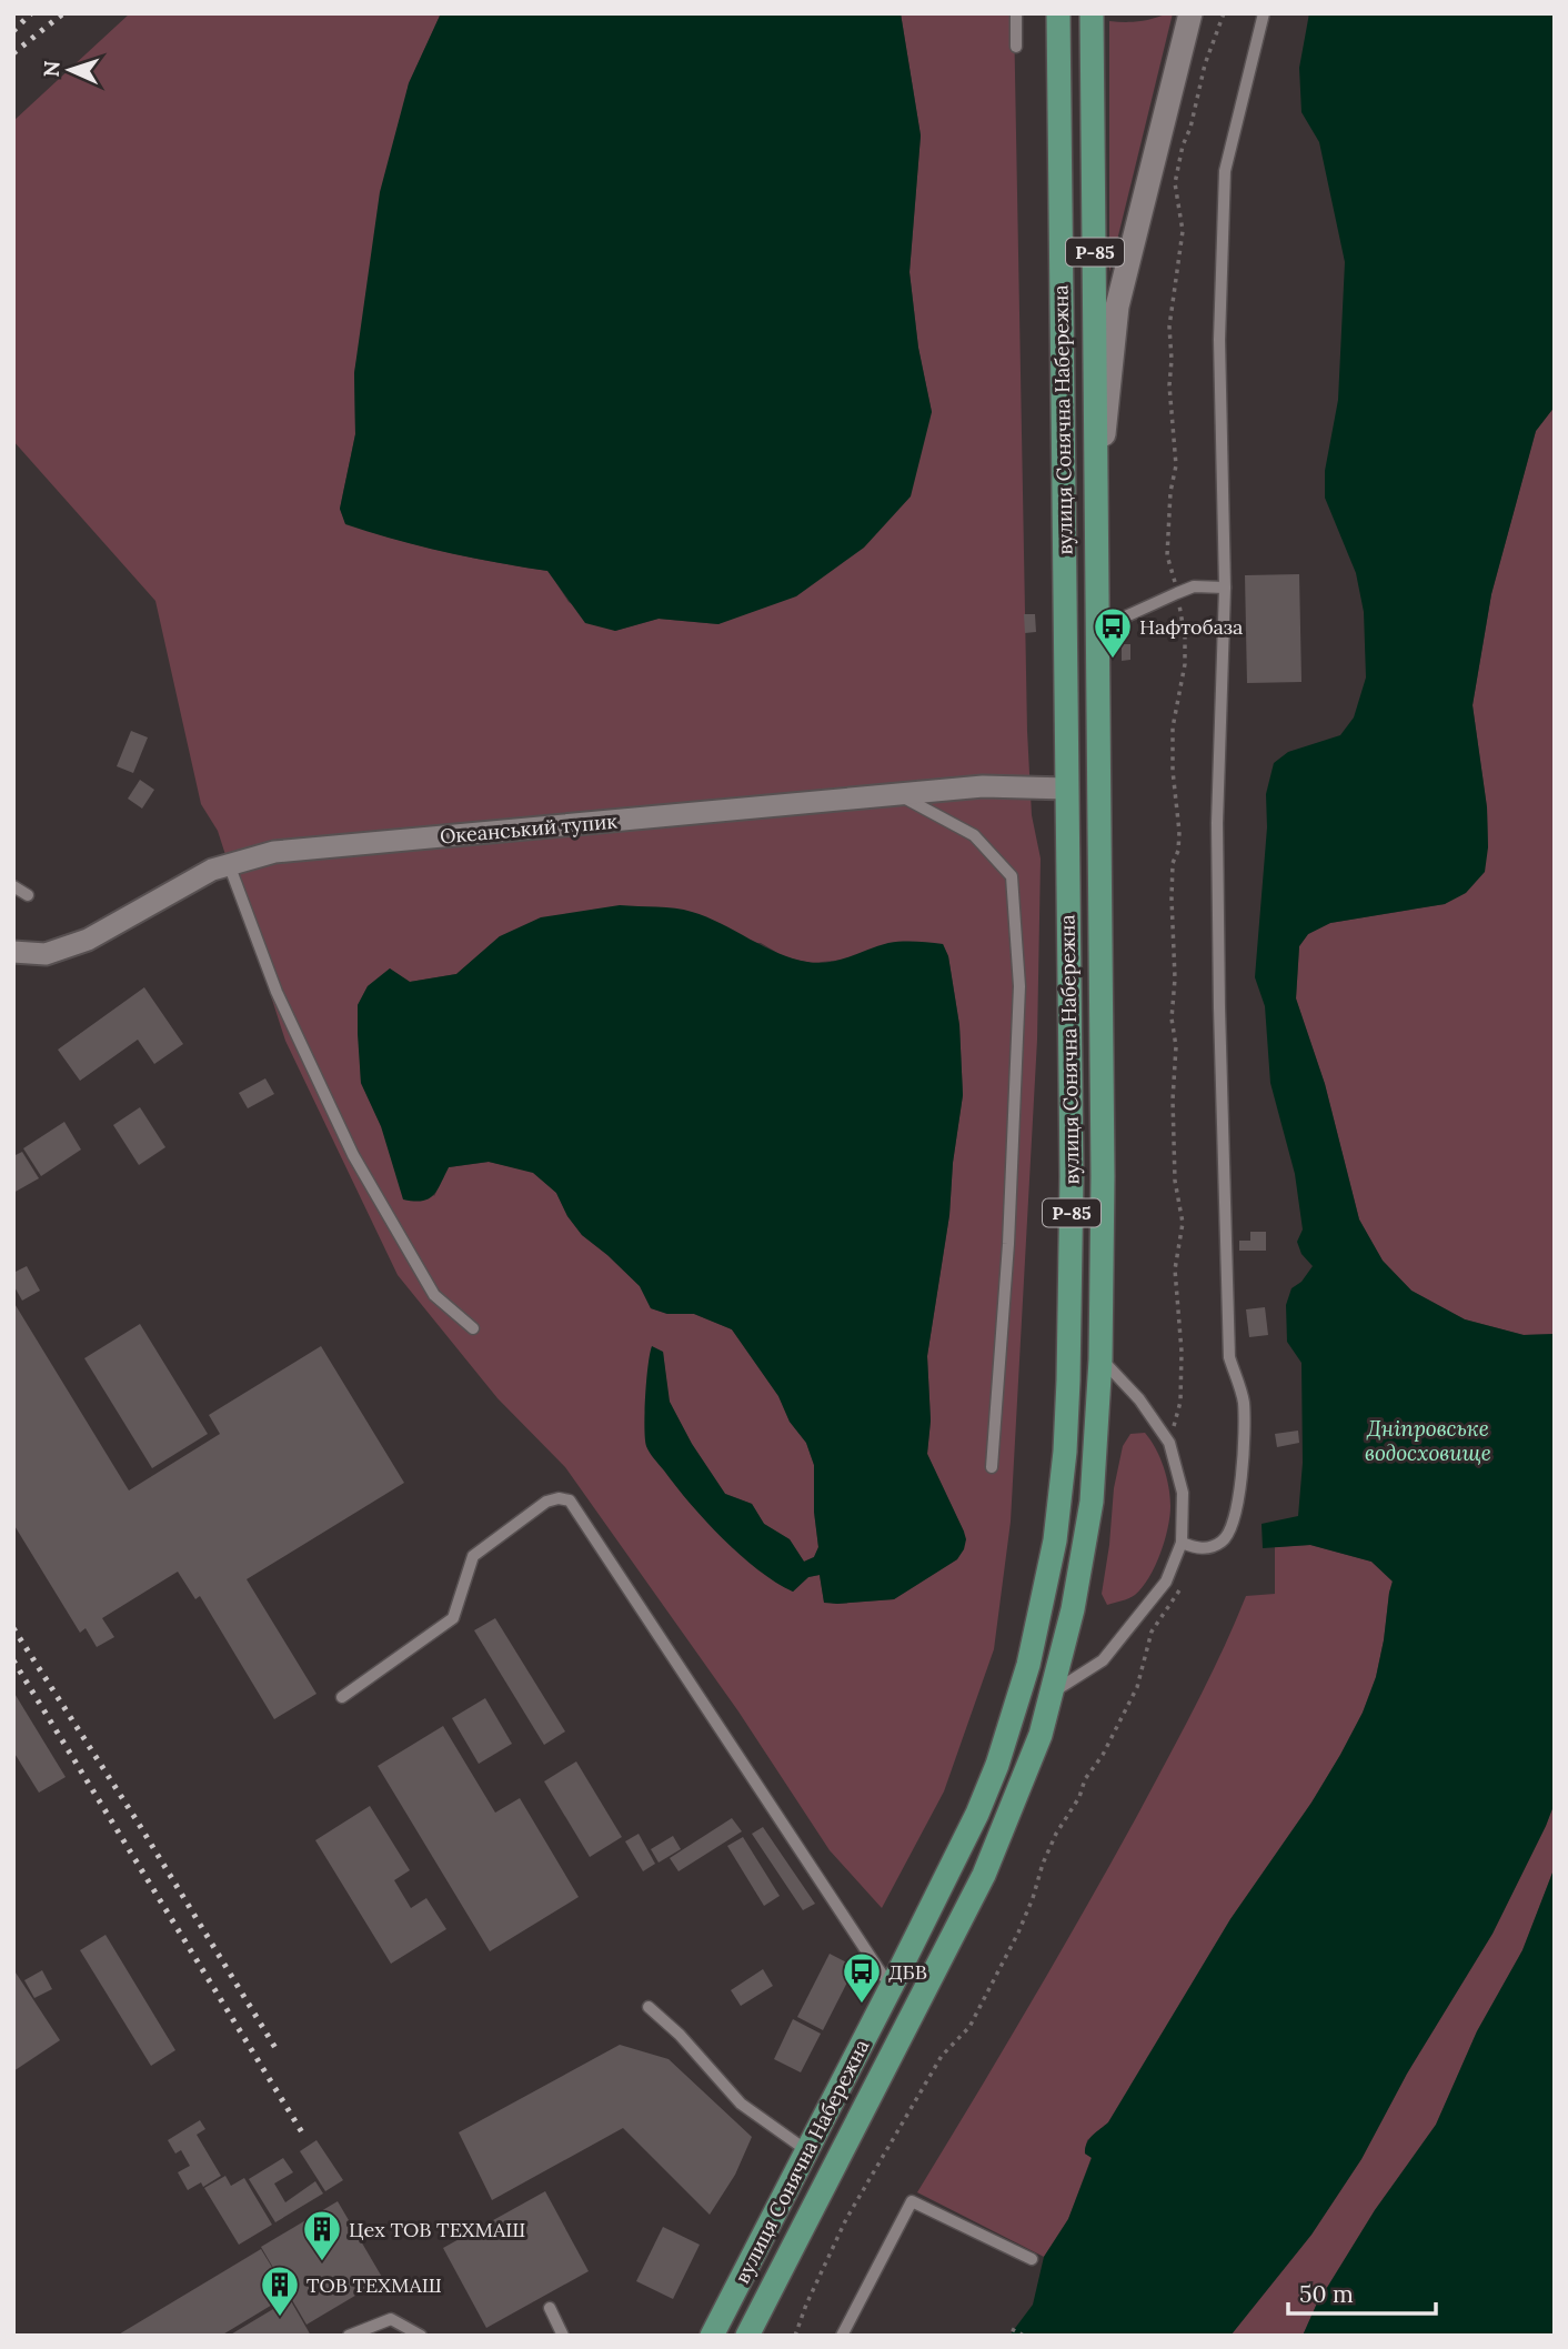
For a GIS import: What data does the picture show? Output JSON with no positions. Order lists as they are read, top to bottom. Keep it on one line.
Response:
{"streets":{"main road":["Р-85","вулиця Сонячна Набережна"],"street":["Океанський тупик"]},"crossings":[["вулиця Сонячна Набережна","Океанський тупик"]],"water":["Дніпровське водосховище"],"places":{"bus stop":["Нафтобаза","ДБВ"],"building":["Цех ТОВ ТЕХМАШ","ТОВ ТЕХМАШ"]},"scale_bar":"50 m","north":"left"}
